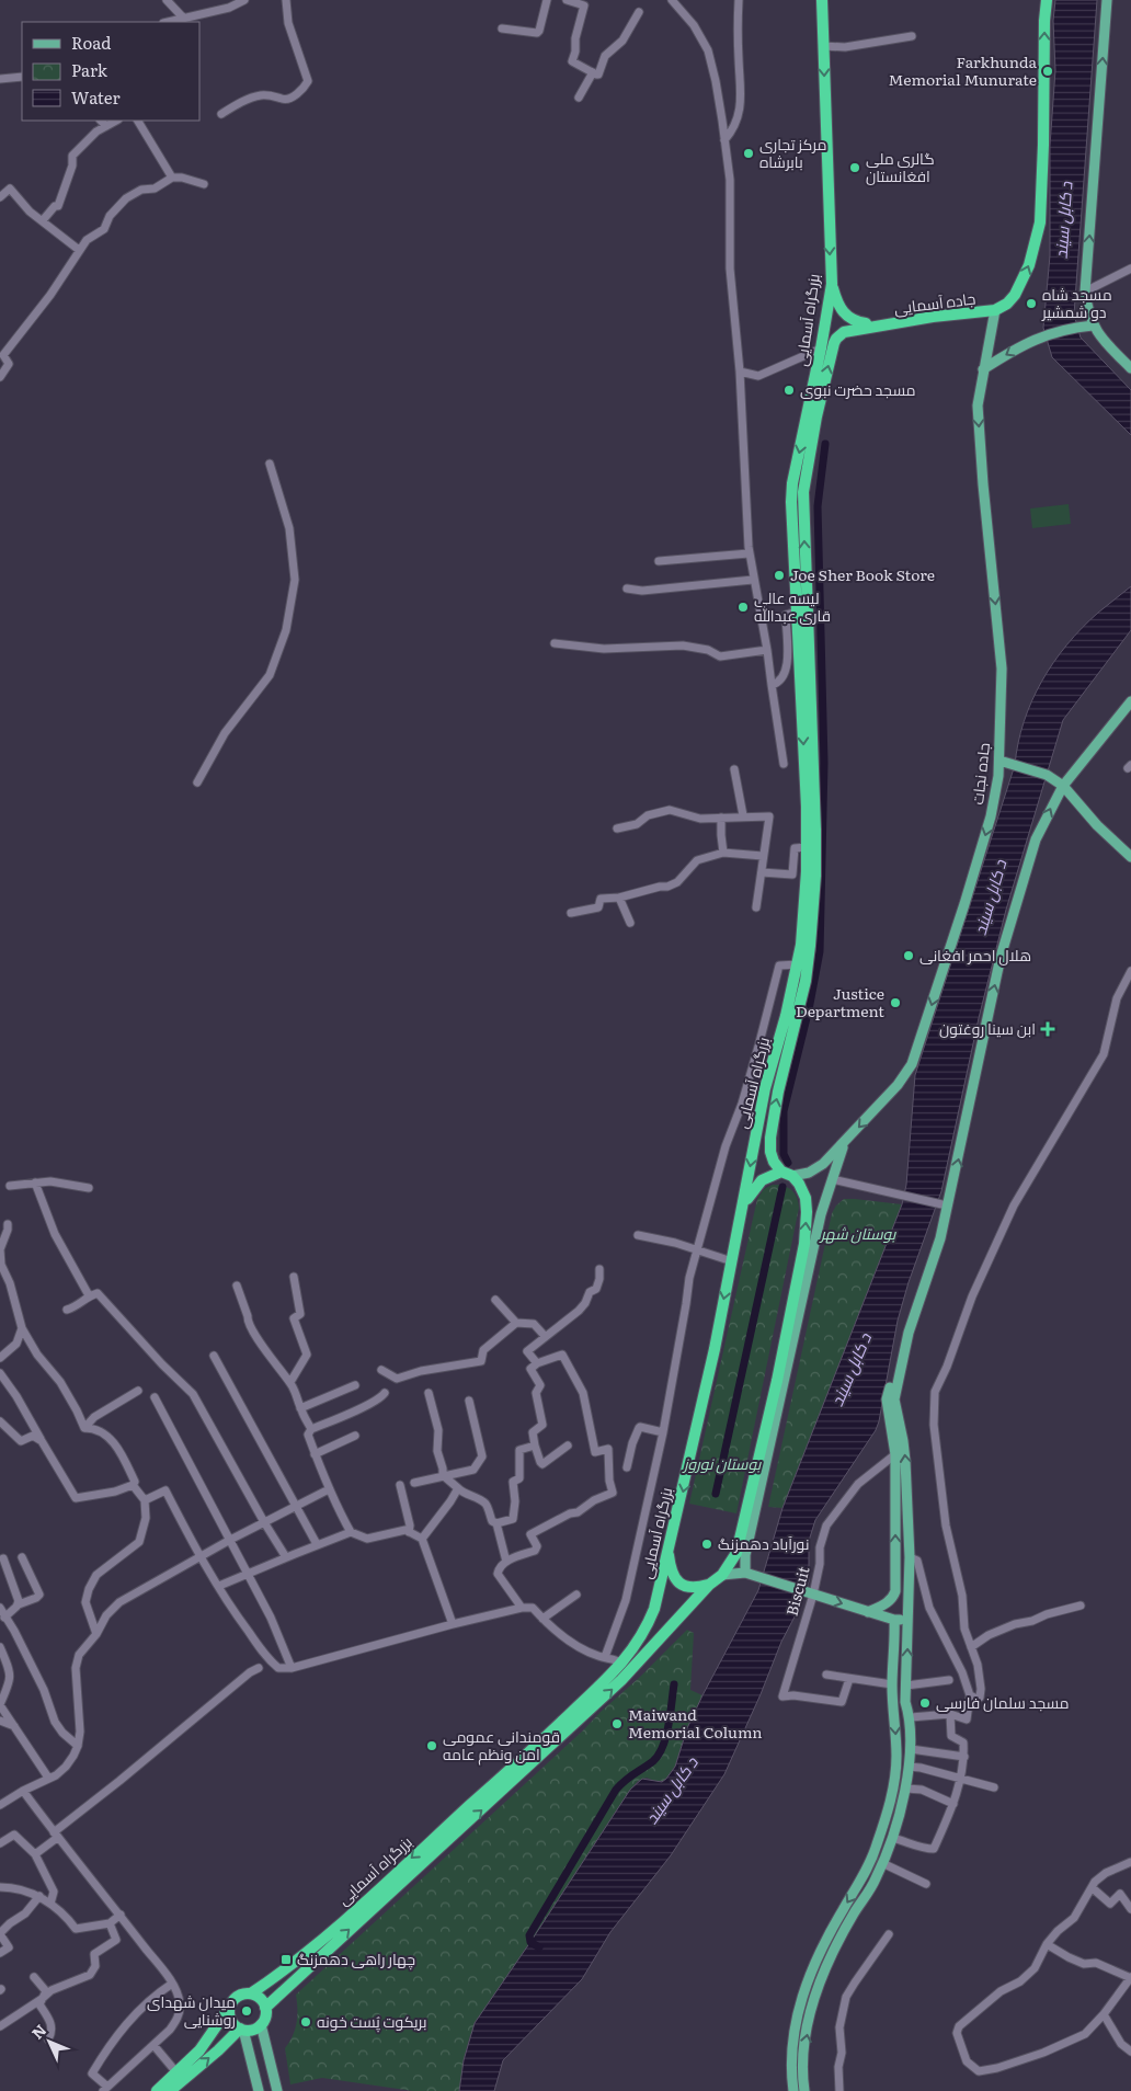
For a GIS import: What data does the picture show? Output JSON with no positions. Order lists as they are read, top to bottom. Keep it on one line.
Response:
{"streets":{"highway":["جاده آسمایی","بزرگراه آسمایی"],"main road":["جاده نجات"],"street":["Biscuit"]},"crossings":[["جاده آسمایی","بزرگراه آسمایی"],["جاده آسمایی","جاده نجات"],["بزرگراه آسمایی","جاده نجات"]],"water":["د کابل سيند"],"parks":["بوستان شهر","بوستان نوروز"],"places":{"other":["Farkhunda Memorial Munurate","مرکز تجاری بابرشاه","گالری ملی افغانستان","مسجد شاه دو شمشیر","مسجد حضرت نبوی","Joe Sher Book Store","لیسه عالی قاری عبدالله","هلال احمر افغانی","Justice Department","نورآباد دهمزنگ","مسجد سلمان فارسی","Maiwand Memorial Column","قومندانی عمومی امن ونظم عامه","میدان شهدای روشنایی","بریکوت پُست خونه"],"health":["ابن سینا روغتون"],"transit":["چهار راهی دهمزنگ"]},"legend":["Road","Park","Water"],"north":"top left"}
